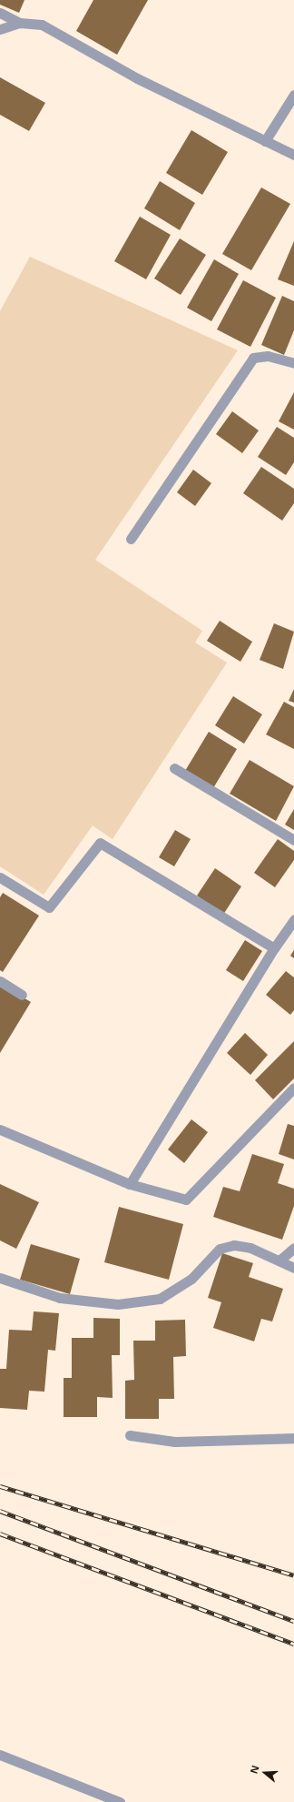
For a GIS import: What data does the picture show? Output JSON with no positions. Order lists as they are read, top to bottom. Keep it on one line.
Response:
{"north":"left"}
